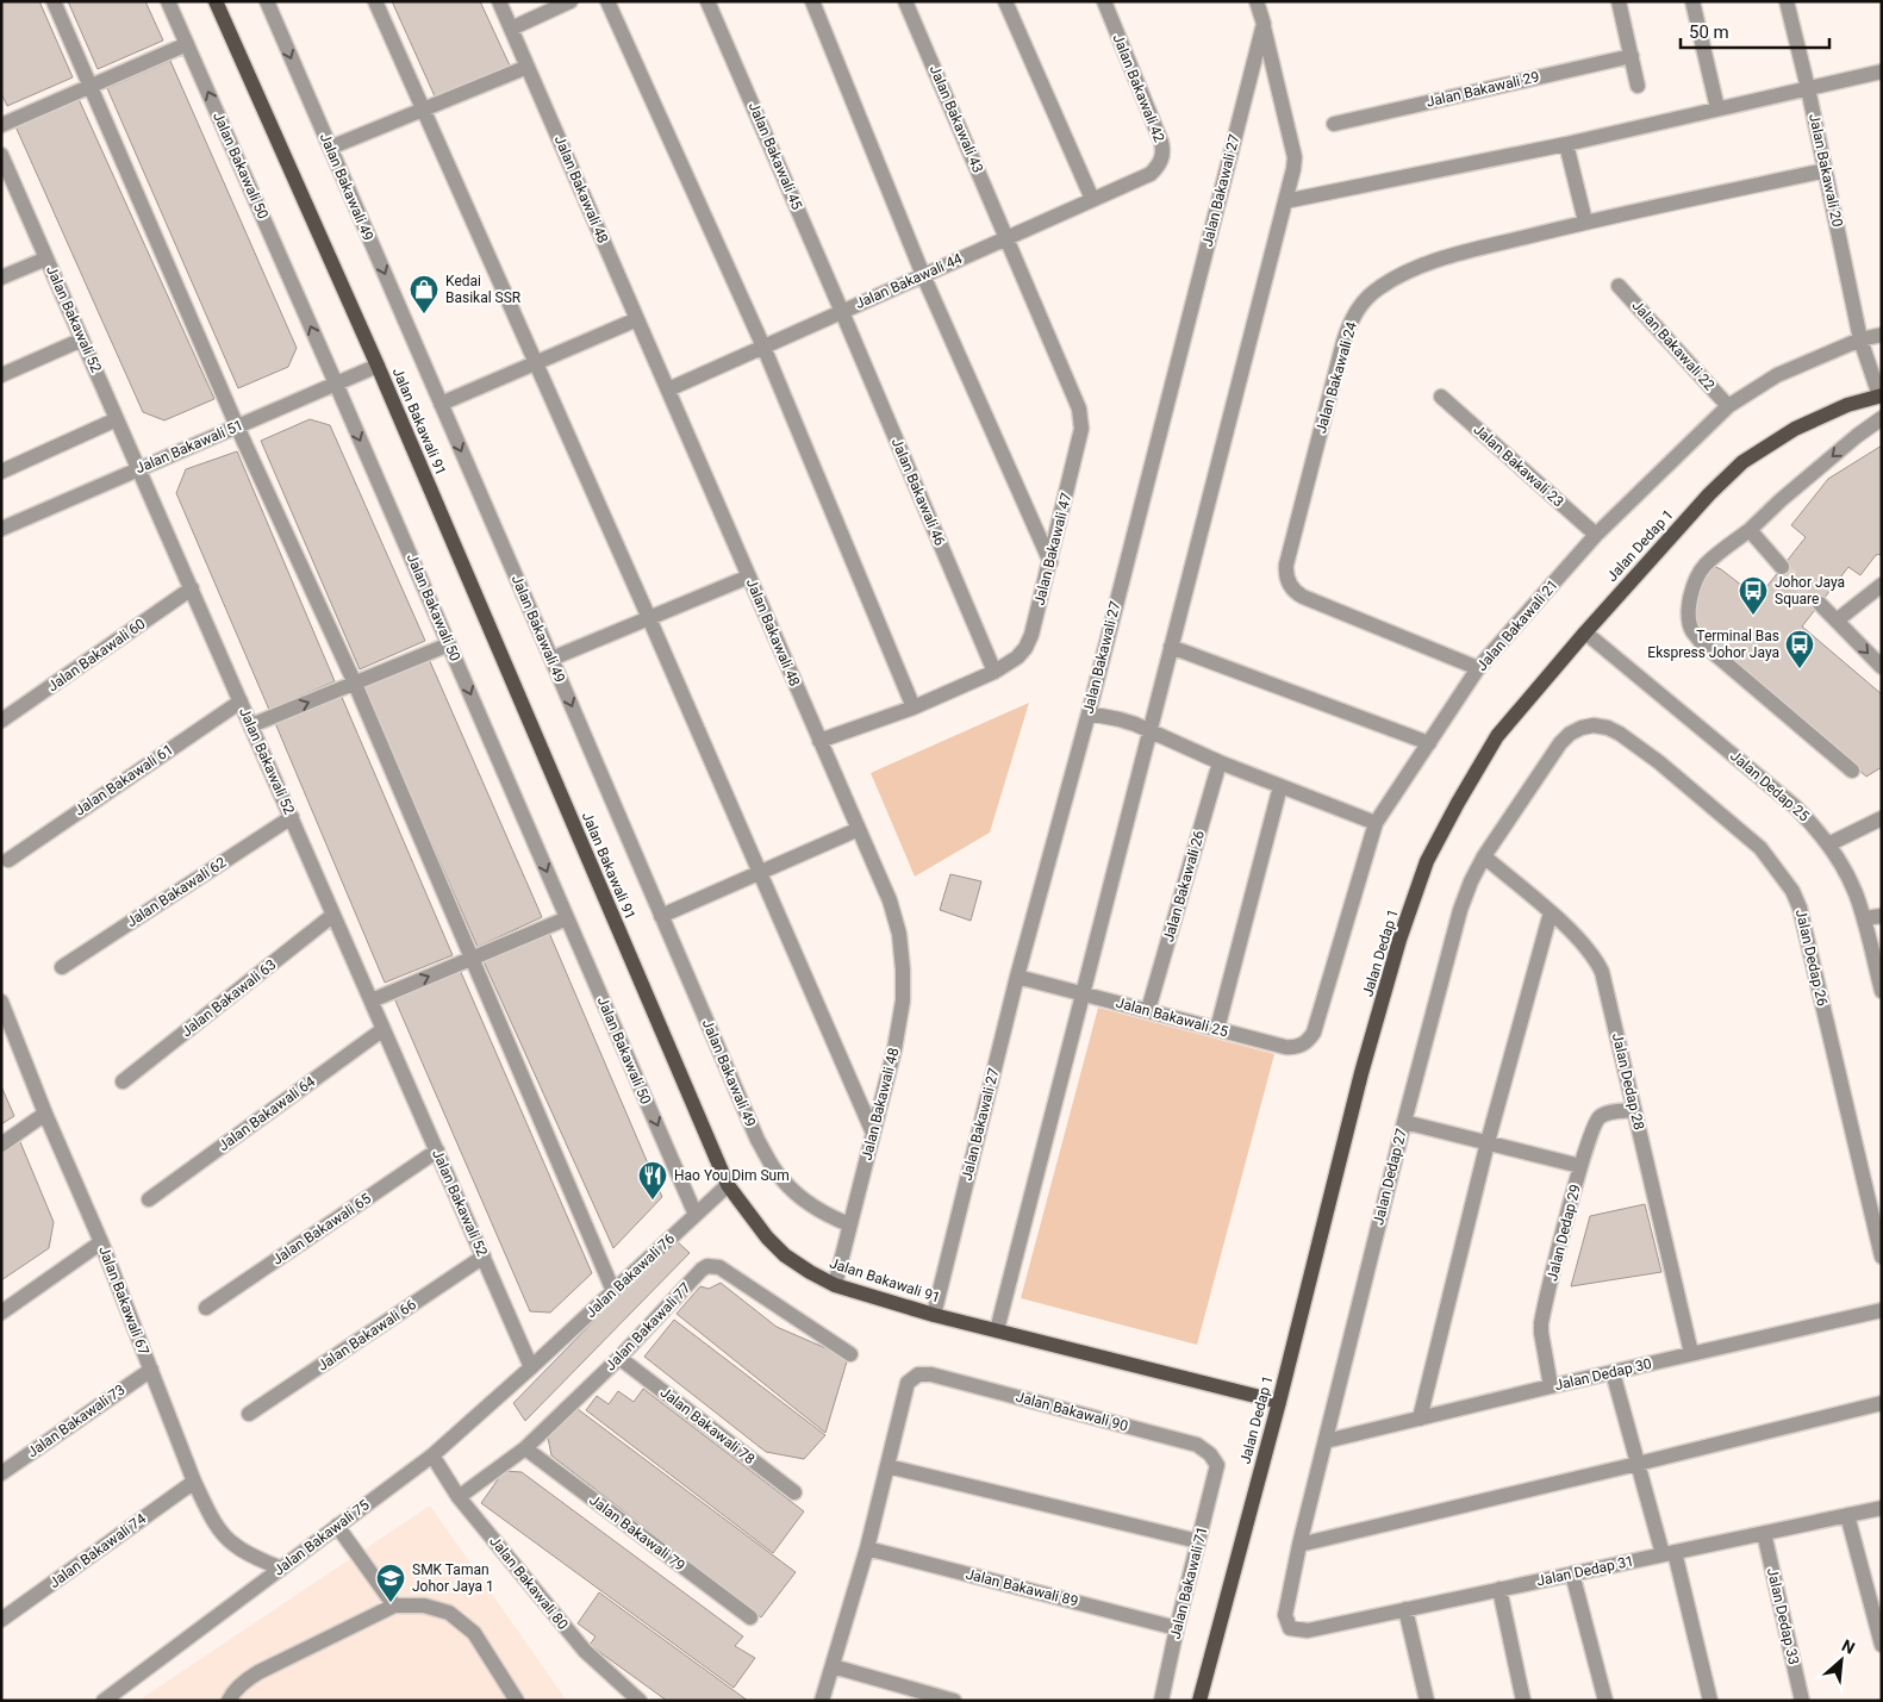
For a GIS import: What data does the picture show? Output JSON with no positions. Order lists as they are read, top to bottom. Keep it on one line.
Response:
{"streets":{"main road":["Jalan Bakawali 91","Jalan Dedap 1"],"street":["Jalan Bakawali 42","Jalan Bakawali 29","Jalan Bakawali 43","Jalan Bakawali 45","Jalan Bakawali 50","Jalan Bakawali 20","Jalan Bakawali 49","Jalan Bakawali 48","Jalan Bakawali 27","Jalan Bakawali 44","Jalan Bakawali 52","Jalan Bakawali 22","Jalan Bakawali 24","Jalan Bakawali 51","Jalan Bakawali 23","Jalan Bakawali 46","Jalan Bakawali 47","Jalan Bakawali 21","Jalan Bakawali 60","Jalan Bakawali 61","Jalan Dedap 25","Jalan Bakawali 26","Jalan Bakawali 62","Jalan Dedap 26","Jalan Bakawali 63","Jalan Bakawali 25","Jalan Dedap 28","Jalan Bakawali 64","Jalan Dedap 27","Jalan Bakawali 65","Jalan Dedap 29","Jalan Bakawali 76","Jalan Bakawali 67","Jalan Bakawali 77","Jalan Bakawali 66","Jalan Dedap 30","Jalan Bakawali 90","Jalan Bakawali 73","Jalan Bakawali 78","Jalan Bakawali 79","Jalan Bakawali 75","Jalan Bakawali 74","Jalan Dedap 31","Jalan Bakawali 80","Jalan Bakawali 71","Jalan Bakawali 89","Jalan Dedap 33"]},"crossings":[["Jalan Bakawali 42","Jalan Bakawali 44"],["Jalan Bakawali 43","Jalan Bakawali 44"],["Jalan Bakawali 43","Jalan Bakawali 47"],["Jalan Bakawali 45","Jalan Bakawali 44"],["Jalan Bakawali 45","Jalan Bakawali 46"],["Jalan Bakawali 50","Jalan Bakawali 51"],["Jalan Bakawali 50","Jalan Bakawali 76"],["Jalan Bakawali 20","Jalan Bakawali 24"],["Jalan Bakawali 20","Jalan Dedap 1"],["Jalan Bakawali 20","Jalan Bakawali 21"],["Jalan Bakawali 49","Jalan Bakawali 48"],["Jalan Bakawali 48","Jalan Bakawali 44"],["Jalan Bakawali 48","Jalan Bakawali 91"],["Jalan Bakawali 48","Jalan Bakawali 47"],["Jalan Bakawali 27","Jalan Bakawali 91"],["Jalan Bakawali 27","Jalan Bakawali 25"],["Jalan Bakawali 44","Jalan Bakawali 46"],["Jalan Bakawali 44","Jalan Bakawali 47"],["Jalan Bakawali 52","Jalan Bakawali 51"],["Jalan Bakawali 52","Jalan Bakawali 60"],["Jalan Bakawali 52","Jalan Bakawali 61"],["Jalan Bakawali 52","Jalan Bakawali 62"],["Jalan Bakawali 52","Jalan Bakawali 63"],["Jalan Bakawali 52","Jalan Bakawali 64"],["Jalan Bakawali 52","Jalan Bakawali 65"],["Jalan Bakawali 52","Jalan Bakawali 76"],["Jalan Bakawali 52","Jalan Bakawali 66"],["Jalan Bakawali 52","Jalan Bakawali 75"],["Jalan Bakawali 22","Jalan Bakawali 21"],["Jalan Bakawali 24","Jalan Bakawali 21"],["Jalan Bakawali 91","Jalan Bakawali 51"],["Jalan Bakawali 91","Jalan Dedap 1"],["Jalan Bakawali 91","Jalan Bakawali 76"],["Jalan Bakawali 23","Jalan Bakawali 21"],["Jalan Bakawali 46","Jalan Bakawali 47"],["Jalan Dedap 1","Jalan Dedap 25"],["Jalan Bakawali 21","Jalan Bakawali 25"],["Jalan Bakawali 26","Jalan Bakawali 25"],["Jalan Dedap 26","Jalan Dedap 27"],["Jalan Dedap 28","Jalan Dedap 27"],["Jalan Dedap 28","Jalan Dedap 29"],["Jalan Dedap 28","Jalan Dedap 30"],["Jalan Dedap 27","Jalan Dedap 30"],["Jalan Dedap 27","Jalan Dedap 31"],["Jalan Dedap 29","Jalan Dedap 30"],["Jalan Bakawali 76","Jalan Bakawali 75"],["Jalan Bakawali 67","Jalan Bakawali 73"],["Jalan Bakawali 67","Jalan Bakawali 75"],["Jalan Bakawali 67","Jalan Bakawali 74"],["Jalan Bakawali 77","Jalan Bakawali 78"],["Jalan Bakawali 77","Jalan Bakawali 79"],["Jalan Bakawali 77","Jalan Bakawali 80"],["Jalan Bakawali 90","Jalan Bakawali 71"],["Jalan Bakawali 75","Jalan Bakawali 80"],["Jalan Dedap 31","Jalan Dedap 33"],["Jalan Bakawali 71","Jalan Bakawali 89"]],"places":{"shop":["Kedai Basikal SSR"],"bus stop":["Johor Jaya Square","Terminal Bas Ekspress Johor Jaya"],"restaurant":["Hao You Dim Sum"],"school or university":["SMK Taman Johor Jaya 1"]},"scale_bar":"50 m","north":"top right"}
